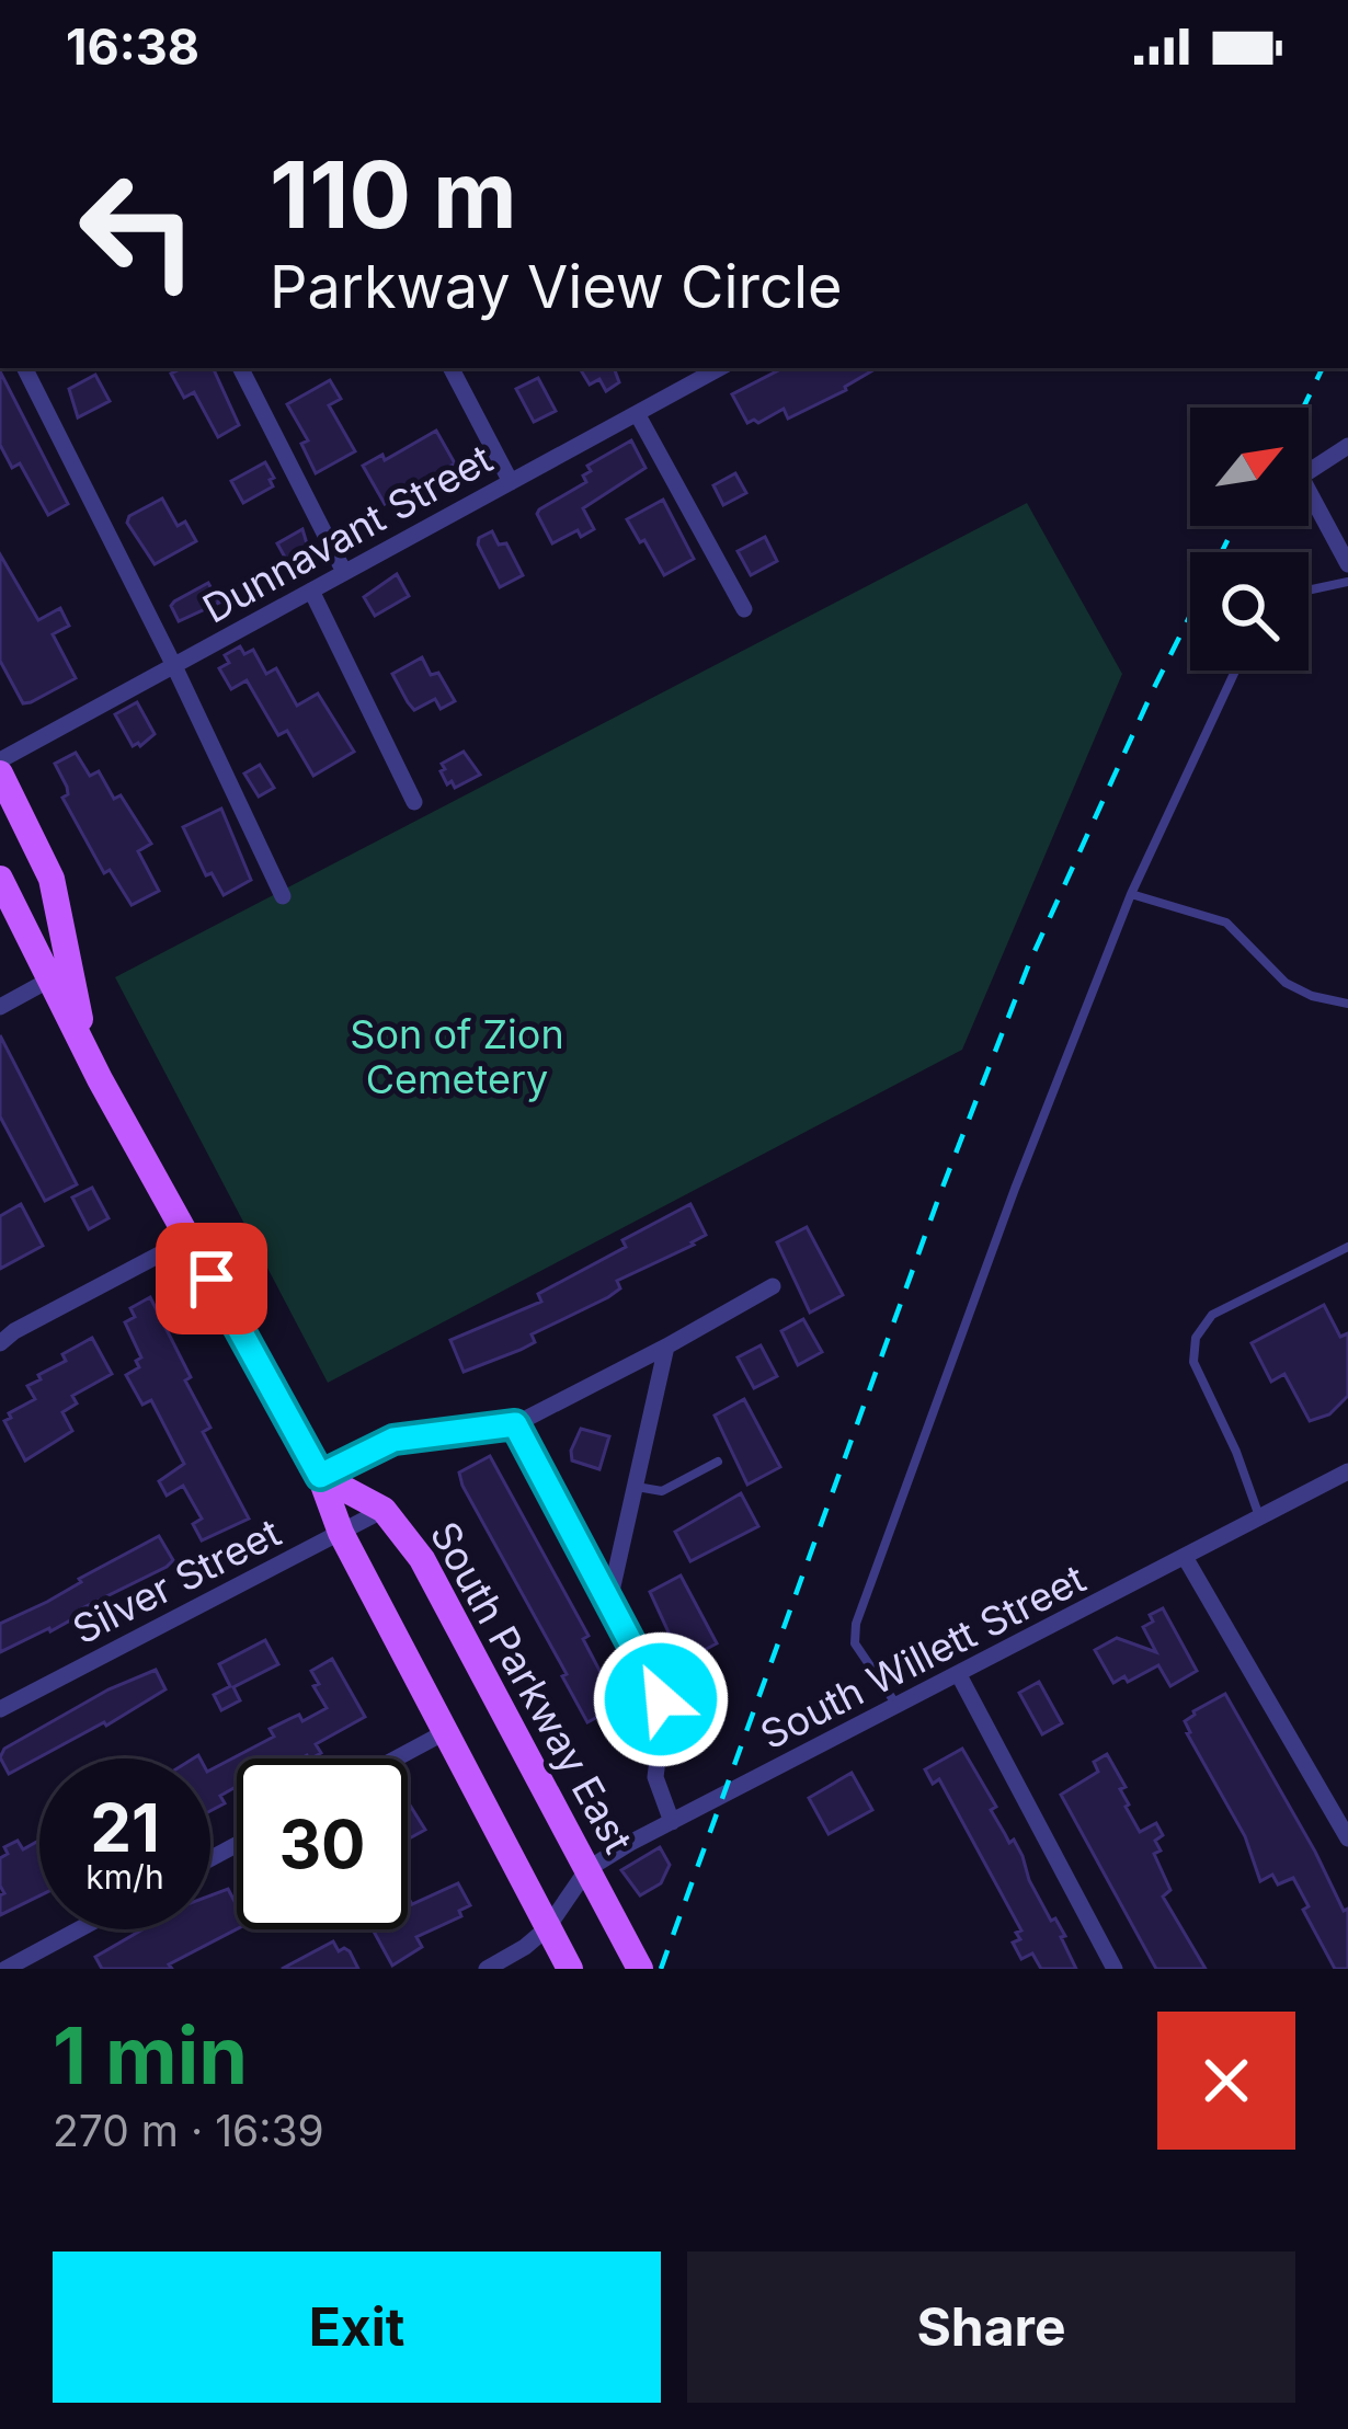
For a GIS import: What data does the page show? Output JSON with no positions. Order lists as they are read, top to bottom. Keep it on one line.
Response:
{"streets":{"main road":["South Parkway East"],"street":["Dunnavant Street","Silver Street","South Willett Street"]},"crossings":[["Silver Street","South Parkway East"],["South Willett Street","South Parkway East"]],"parks":["Son of Zion Cemetery"],"north":"top right","page":{"status":"16:38","turn":["110 m","Parkway View Circle"],"speed":"21 km/h","limit":"30","heading":["1 min","270 m · 16:39"],"buttons":["Exit","Share"]}}
